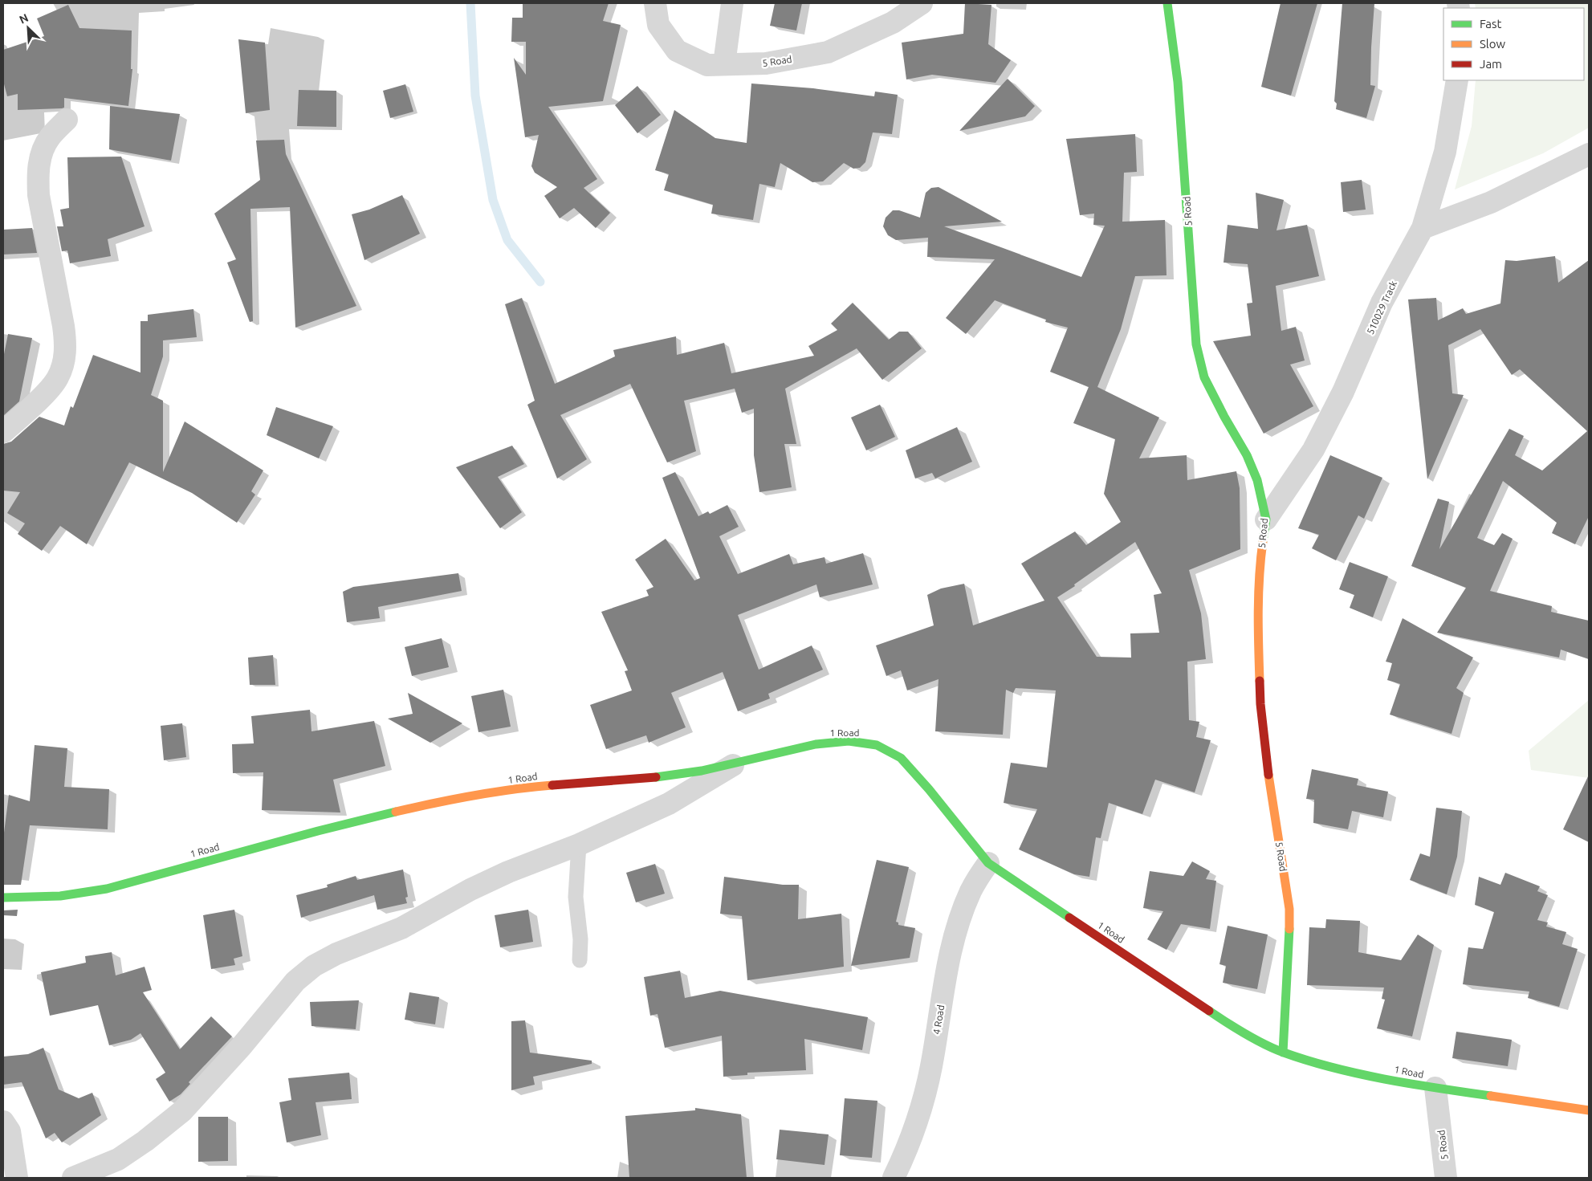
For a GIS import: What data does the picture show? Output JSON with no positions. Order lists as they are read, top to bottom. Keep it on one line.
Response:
{"streets":{"street":["5 Road","510029 Track","1 Road","4 Road"]},"crossings":[["5 Road","510029 Track"],["5 Road","1 Road"],["1 Road","4 Road"]],"legend":["Fast","Slow","Jam"],"north":"top left"}
